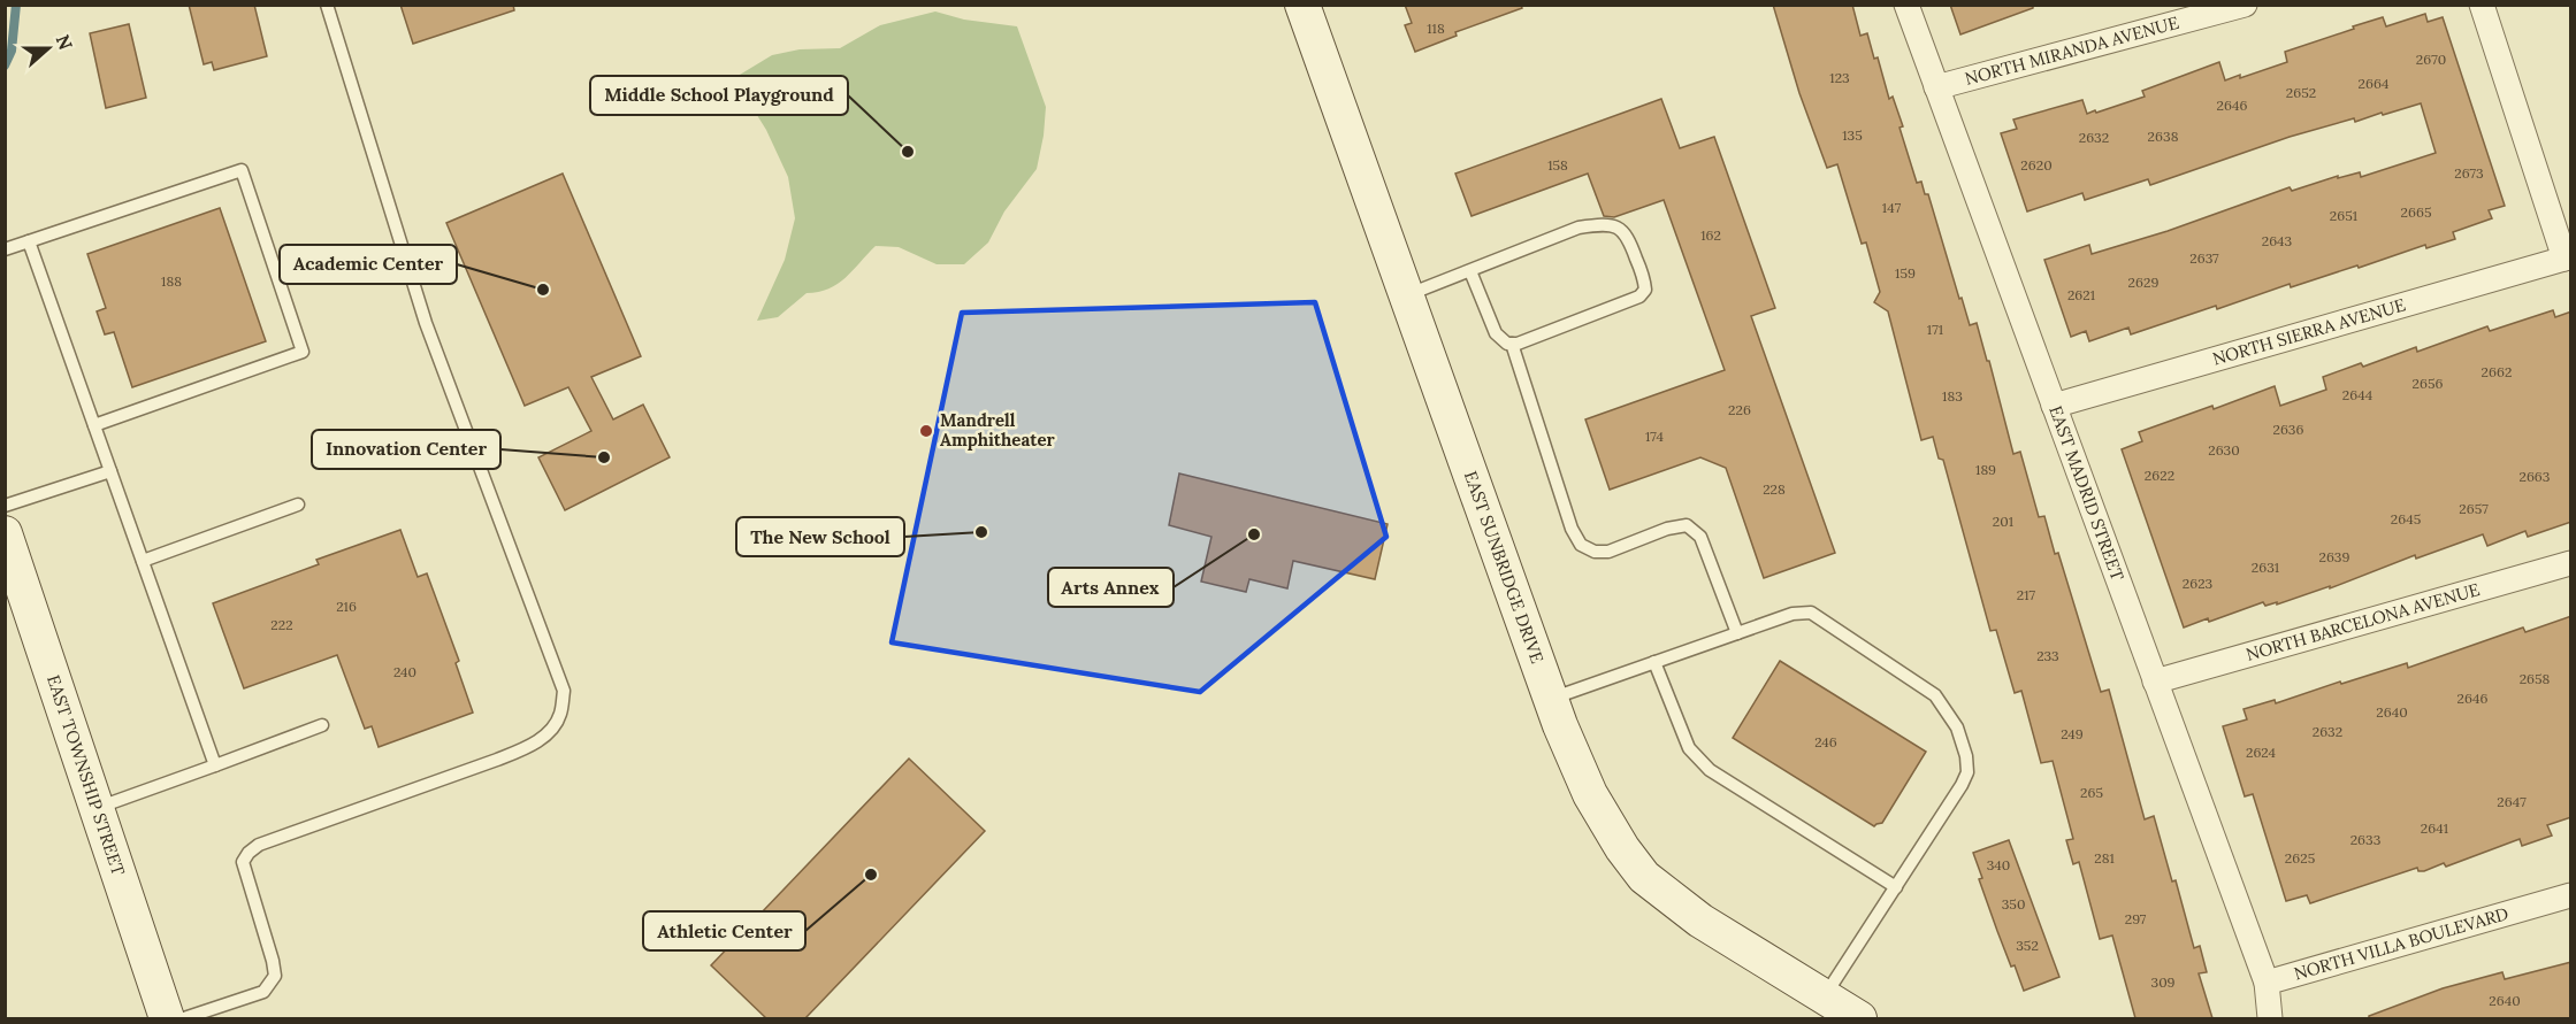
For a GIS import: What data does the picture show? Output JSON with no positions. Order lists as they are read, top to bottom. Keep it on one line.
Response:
{"streets":{"street":["NORTH MIRANDA AVENUE","NORTH SIERRA AVENUE","EAST MADRID STREET","EAST SUNBRIDGE DRIVE","NORTH BARCELONA AVENUE","EAST TOWNSHIP STREET","NORTH VILLA BOULEVARD"]},"crossings":[["NORTH MIRANDA AVENUE","EAST MADRID STREET"],["NORTH SIERRA AVENUE","EAST MADRID STREET"],["EAST MADRID STREET","NORTH BARCELONA AVENUE"],["EAST MADRID STREET","NORTH VILLA BOULEVARD"]],"places":["Middle School Playground","Academic Center","Mandrell Amphitheater","Innovation Center","The New School","Arts Annex","Athletic Center"],"house_numbers":["118","2670","123","2664","2652","2646","135","2638","2632","158","2620","2673","147","2665","2651","162","2643","2637","159","188","2629","2621","171","2662","2656","2644","183","226","2636","174","2630","189","2622","2663","228","2657","2645","201","2639","2631","2623","217","216","222","233","240","2658","2646","2640","2632","249","246","2624","265","2647","2641","2633","281","2625","340","350","297","352","309","2640"],"north":"right"}
